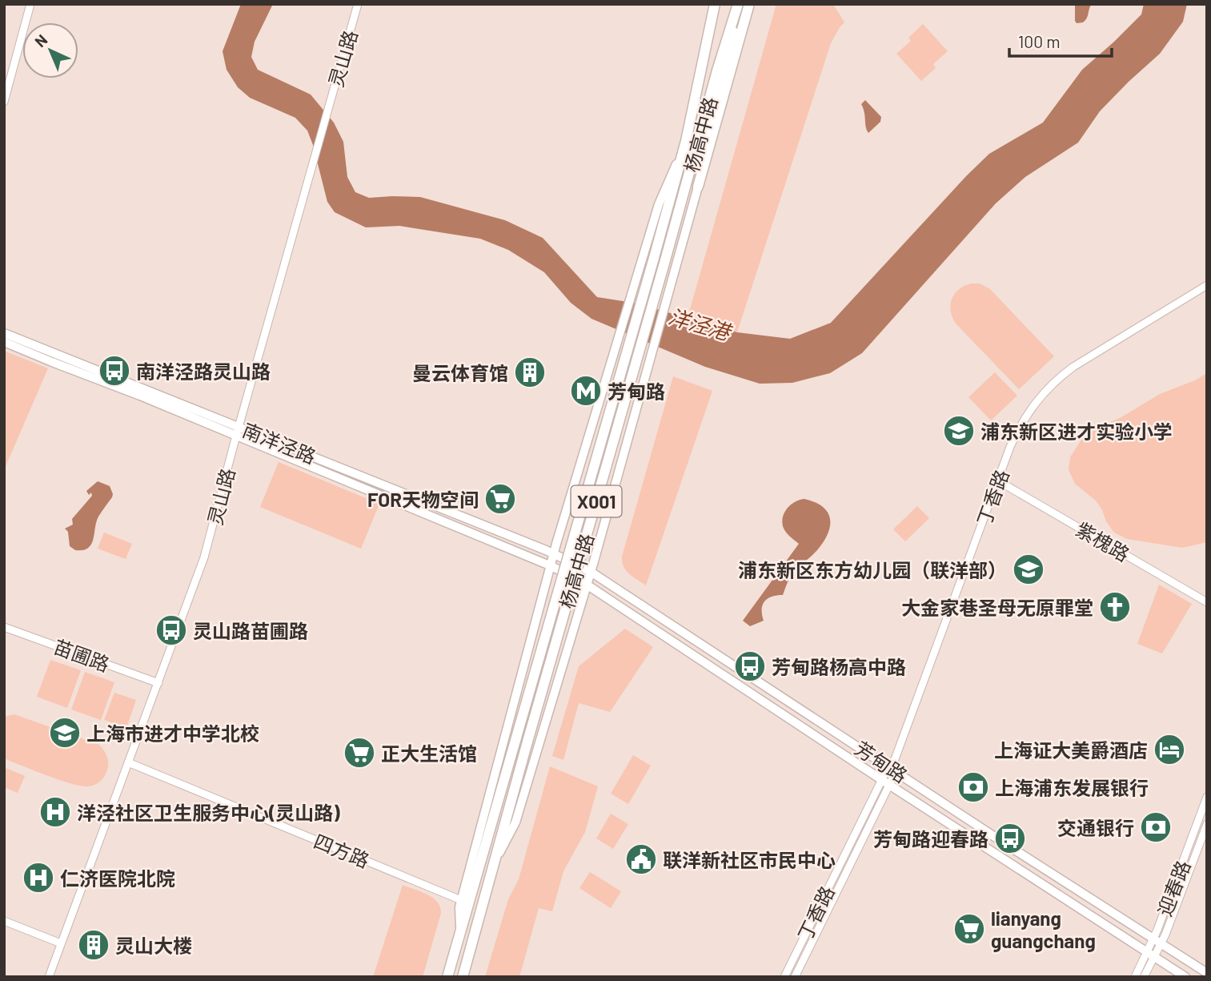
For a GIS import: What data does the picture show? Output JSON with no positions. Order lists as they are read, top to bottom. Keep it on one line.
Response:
{"streets":{"highway":["杨高中路","X001"],"main road":["南洋泾路","芳甸路"],"street":["灵山路","丁香路","紫槐路","苗圃路","四方路","迎春路"]},"crossings":[["灵山路","南洋泾路"],["灵山路","苗圃路"],["灵山路","四方路"],["杨高中路","南洋泾路"],["杨高中路","芳甸路"],["杨高中路","四方路"],["南洋泾路","芳甸路"],["丁香路","紫槐路"],["丁香路","芳甸路"],["芳甸路","迎春路"]],"water":["洋泾港"],"places":{"bus stop":["南洋泾路灵山路","灵山路苗圃路","芳甸路杨高中路","芳甸路迎春路"],"building":["曼云体育馆","灵山大楼"],"metro station":["芳甸路"],"school or university":["浦东新区进才实验小学","浦东新区东方幼儿园（联洋部）","上海市进才中学北校"],"supermarket":["FOR天物空间","正大生活馆","lianyang guangchang"],"church":["大金家巷圣母无原罪堂"],"hotel":["上海证大美爵酒店"],"bank":["上海浦东发展银行","交通银行"],"hospital":["洋泾社区卫生服务中心(灵山路)","仁济医院北院"],"public building":["联洋新社区市民中心"]},"scale_bar":"100 m","north":"top left"}
